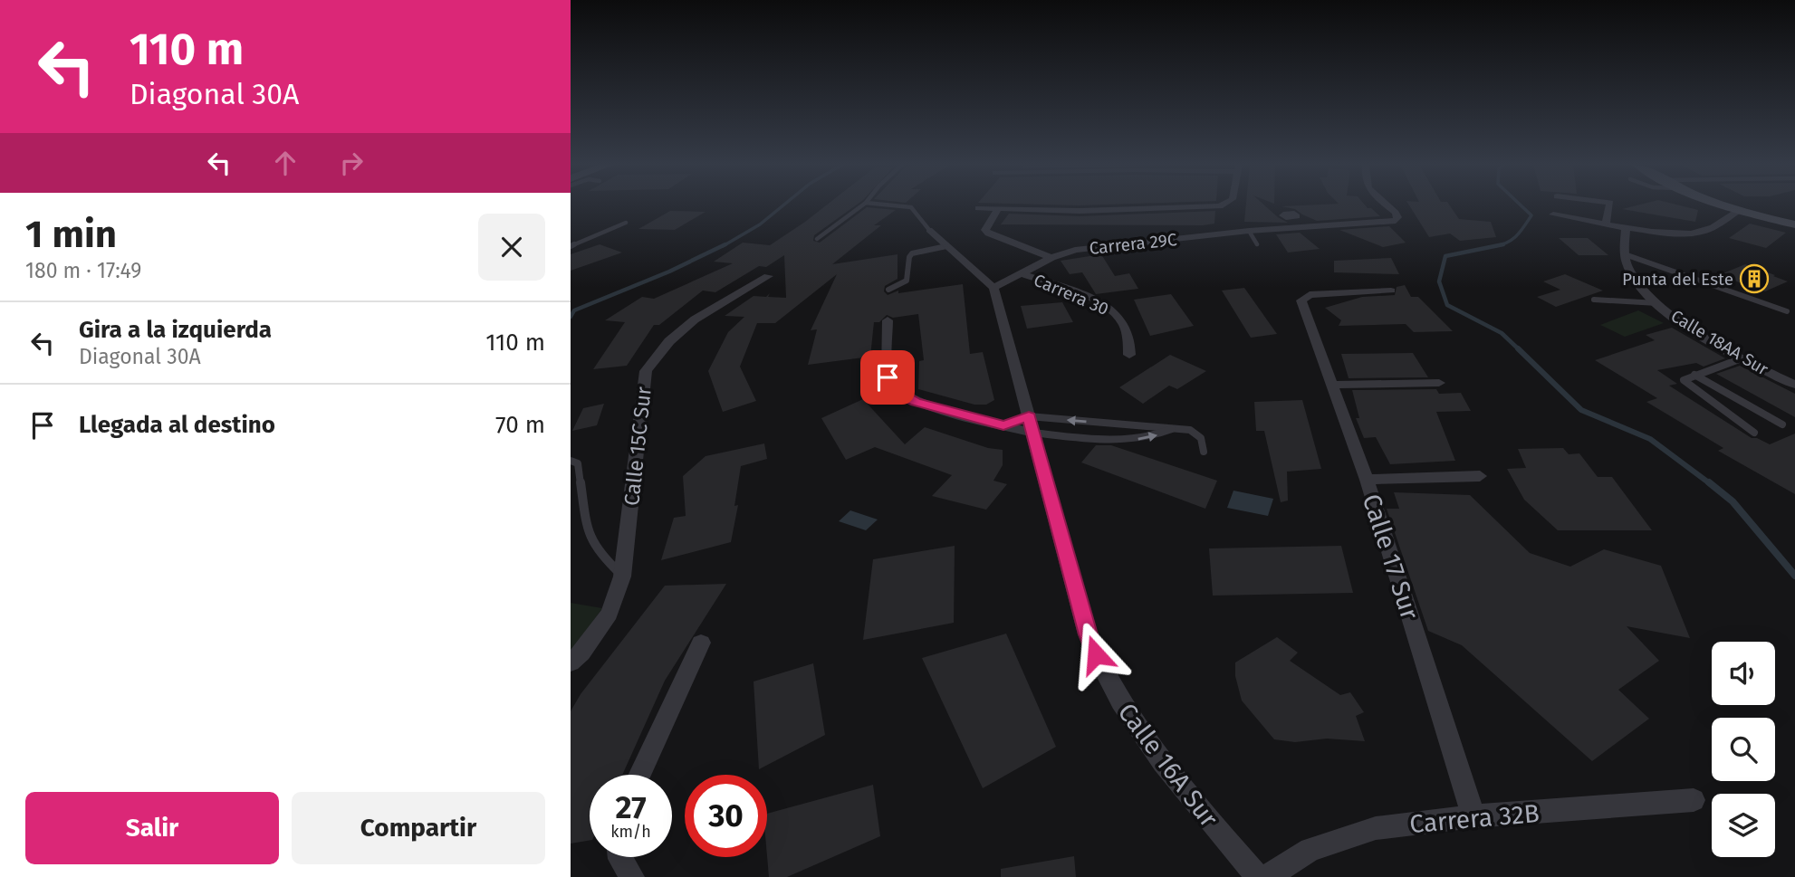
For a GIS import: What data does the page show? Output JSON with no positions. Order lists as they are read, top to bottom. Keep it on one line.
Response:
{"streets":{"street":["Carrera 29C","Carrera 30","Calle 18AA Sur","Calle 15C Sur","Calle 17 Sur","Calle 16A Sur","Carrera 32B"]},"crossings":[["Carrera 29C","Carrera 30"],["Carrera 29C","Calle 16A Sur"],["Calle 17 Sur","Carrera 32B"]],"places":{"building":["Punta del Este"]},"page":{"turn":["110 m","Diagonal 30A"],"heading":["1 min","180 m · 17:49"],"list":[{"name":"Gira a la izquierda","note":"Diagonal 30A","value":"110 m"},{"name":"Llegada al destino","value":"70 m"}],"speed":"27 km/h","limit":"30","buttons":["Salir","Compartir"]}}
